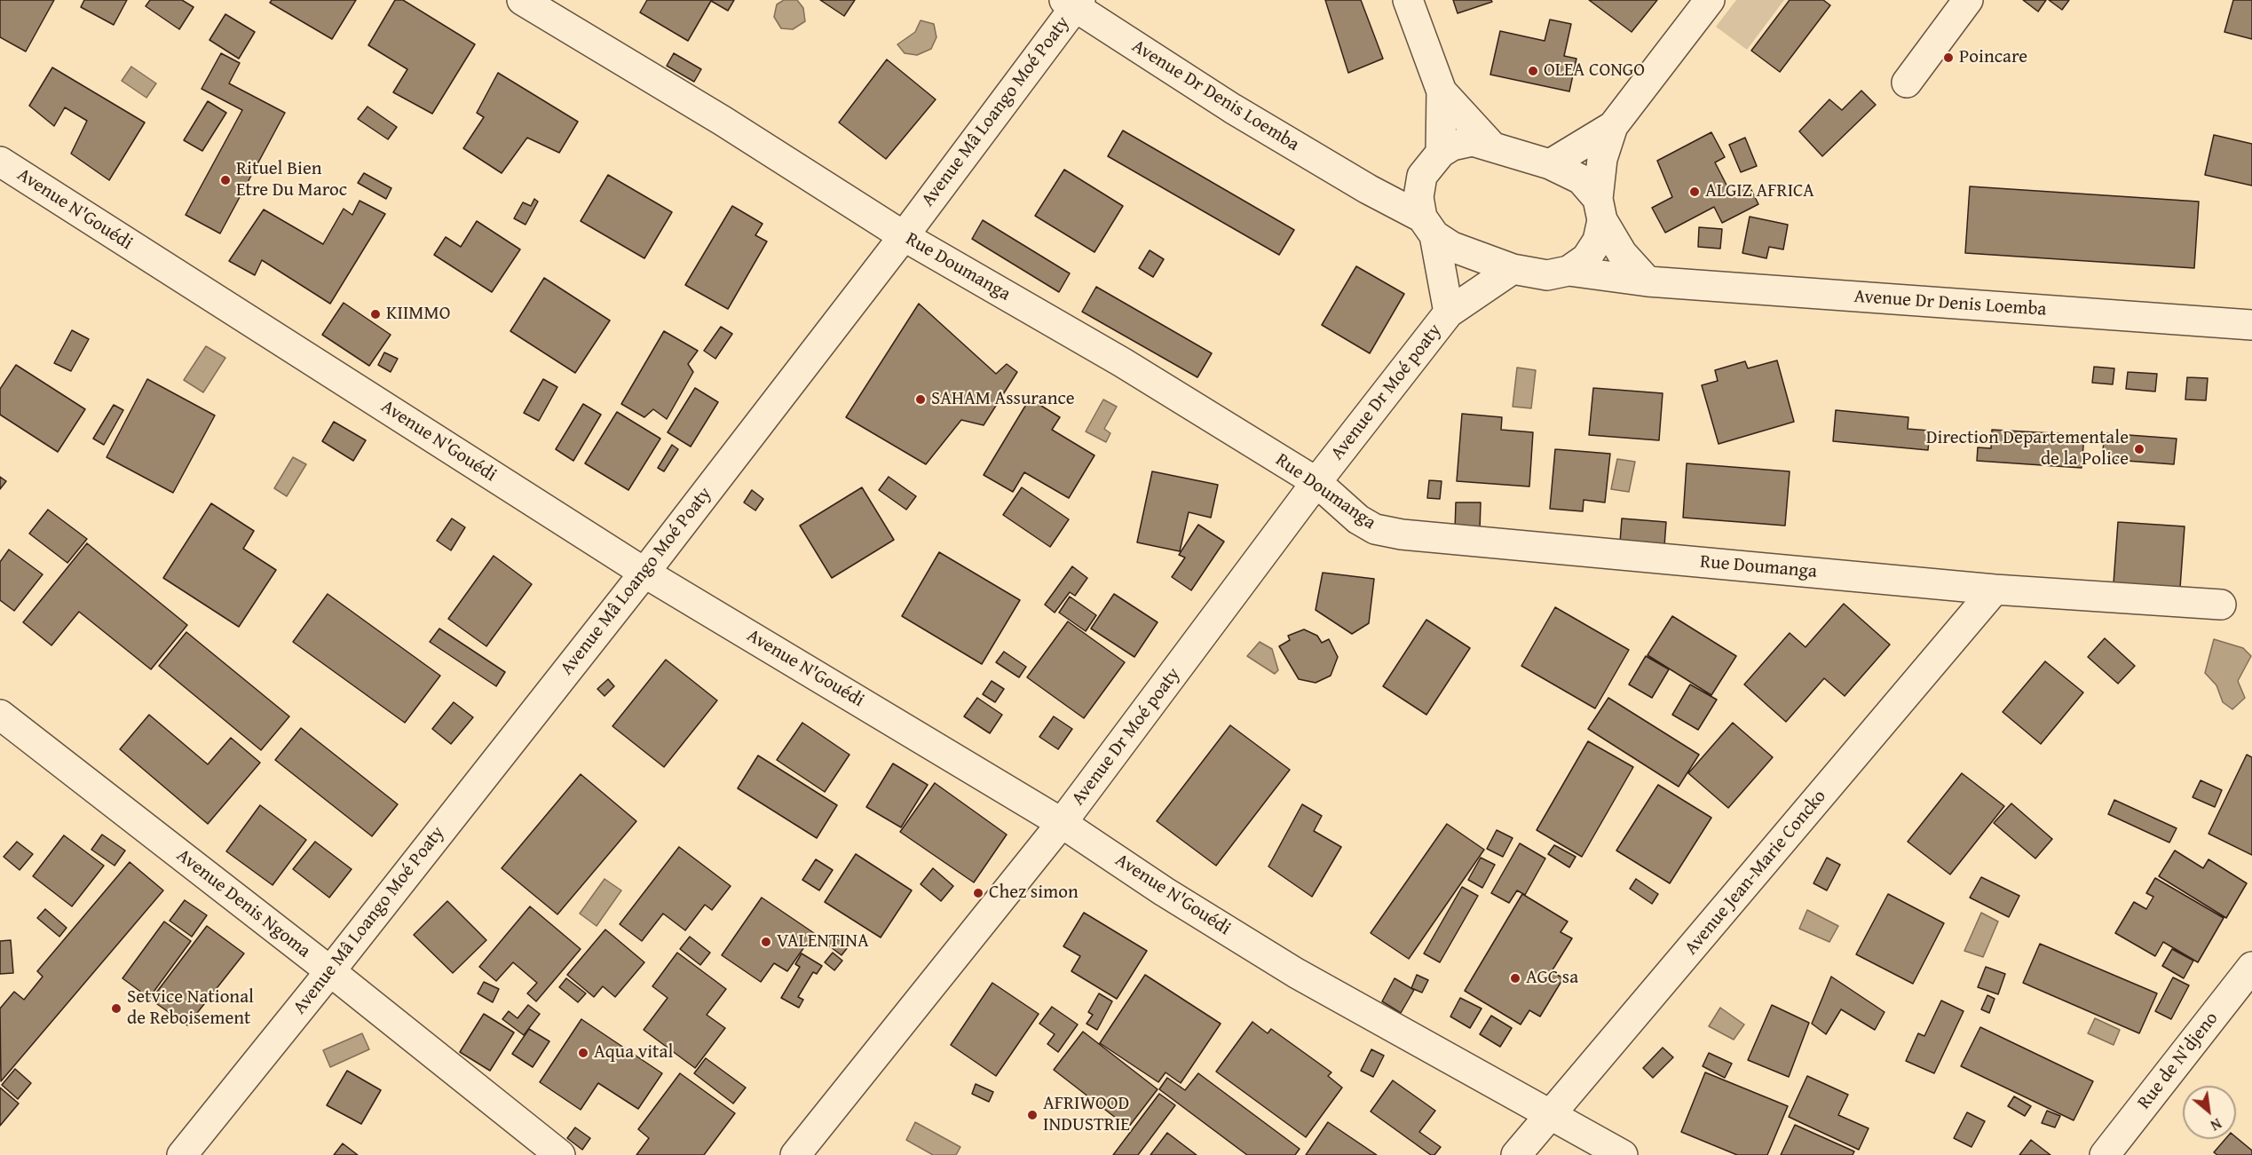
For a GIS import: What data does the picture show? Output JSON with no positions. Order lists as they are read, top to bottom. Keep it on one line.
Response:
{"streets":{"street":["Avenue Dr Denis Loemba","Avenue Mâ Loango Moé Poaty","Avenue N'Gouédi","Rue Doumanga","Avenue Dr Moé poaty","Avenue Jean-Marie Concko","Avenue Denis Ngoma","Rue de N'djeno"]},"crossings":[["Avenue Dr Denis Loemba","Avenue Mâ Loango Moé Poaty"],["Avenue Dr Denis Loemba","Avenue Dr Moé poaty"],["Avenue Mâ Loango Moé Poaty","Avenue N'Gouédi"],["Avenue Mâ Loango Moé Poaty","Rue Doumanga"],["Avenue Mâ Loango Moé Poaty","Avenue Denis Ngoma"],["Avenue N'Gouédi","Avenue Dr Moé poaty"],["Avenue N'Gouédi","Avenue Jean-Marie Concko"],["Rue Doumanga","Avenue Dr Moé poaty"],["Rue Doumanga","Avenue Jean-Marie Concko"]],"places":["Poincare","OLEA CONGO","Rituel Bien Etre Du Maroc","ALGIZ AFRICA","KIIMMO","SAHAM Assurance","Direction Departementale de la Police","Chez simon","VALENTINA","AGC sa","Setvice National de Reboisement","Aqua vital","AFRIWOOD INDUSTRIE"],"north":"bottom right"}
